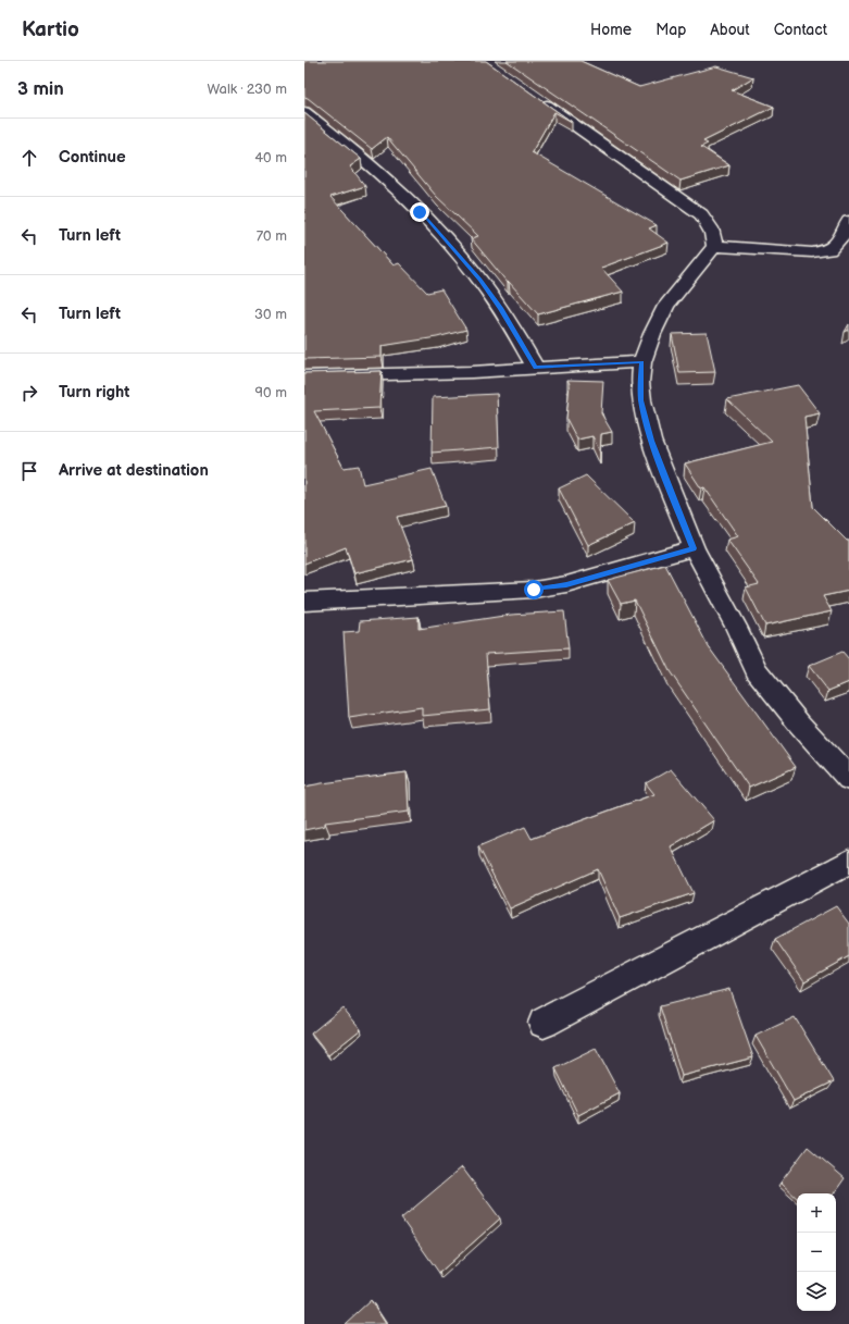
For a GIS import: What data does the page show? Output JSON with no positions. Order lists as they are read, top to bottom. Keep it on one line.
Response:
{"page":{"header":"Kartio","nav":["Home","Map","About","Contact"],"heading":["3 min","Walk · 230 m"],"list":[["Continue","40 m"],["Turn left","70 m"],["Turn left","30 m"],["Turn right","90 m"],"Arrive at destination"],"map_buttons":["+","−"]}}
